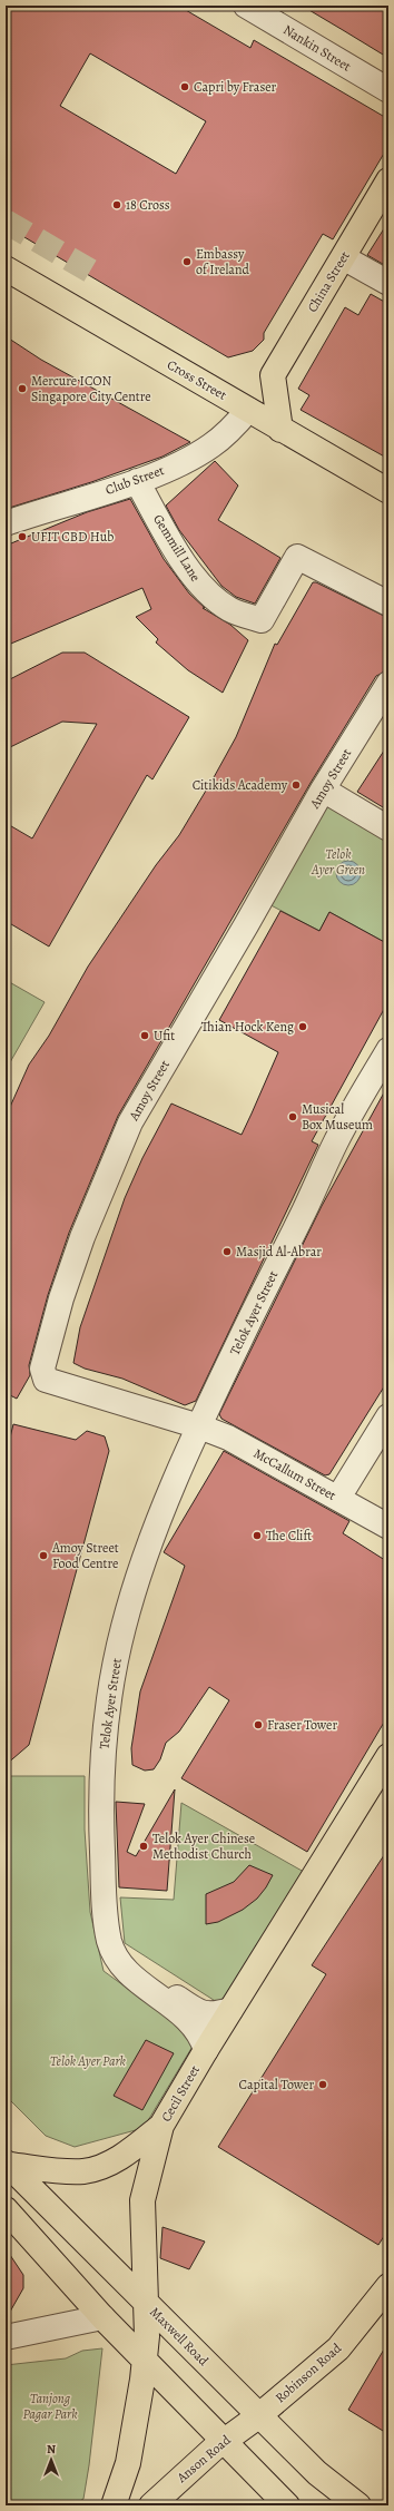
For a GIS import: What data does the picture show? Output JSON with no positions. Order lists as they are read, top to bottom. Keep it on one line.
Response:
{"streets":{"main road":["China Street","Cross Street","Cecil Street","Maxwell Road","Robinson Road","Anson Road"],"street":["Nankin Street","Club Street","Gemmill Lane","Amoy Street","Telok Ayer Street","McCallum Street"]},"crossings":[["China Street","Cross Street"],["Cross Street","Club Street"],["Club Street","Gemmill Lane"],["Amoy Street","Telok Ayer Street"],["Amoy Street","McCallum Street"],["Telok Ayer Street","McCallum Street"],["Telok Ayer Street","Cecil Street"],["Cecil Street","Maxwell Road"],["Maxwell Road","Robinson Road"],["Maxwell Road","Anson Road"],["Robinson Road","Anson Road"]],"parks":["Telok Ayer Green","Telok Ayer Park","Tanjong Pagar Park"],"places":["Capri by Fraser","18 Cross","Embassy of Ireland","Mercure ICON Singapore City Centre","UFIT CBD Hub","Citikids Academy","Thian Hock Keng","Ufit","Musical Box Museum","Masjid Al-Abrar","The Clift","Amoy Street Food Centre","Fraser Tower","Telok Ayer Chinese Methodist Church","Capital Tower"],"north":"top"}
